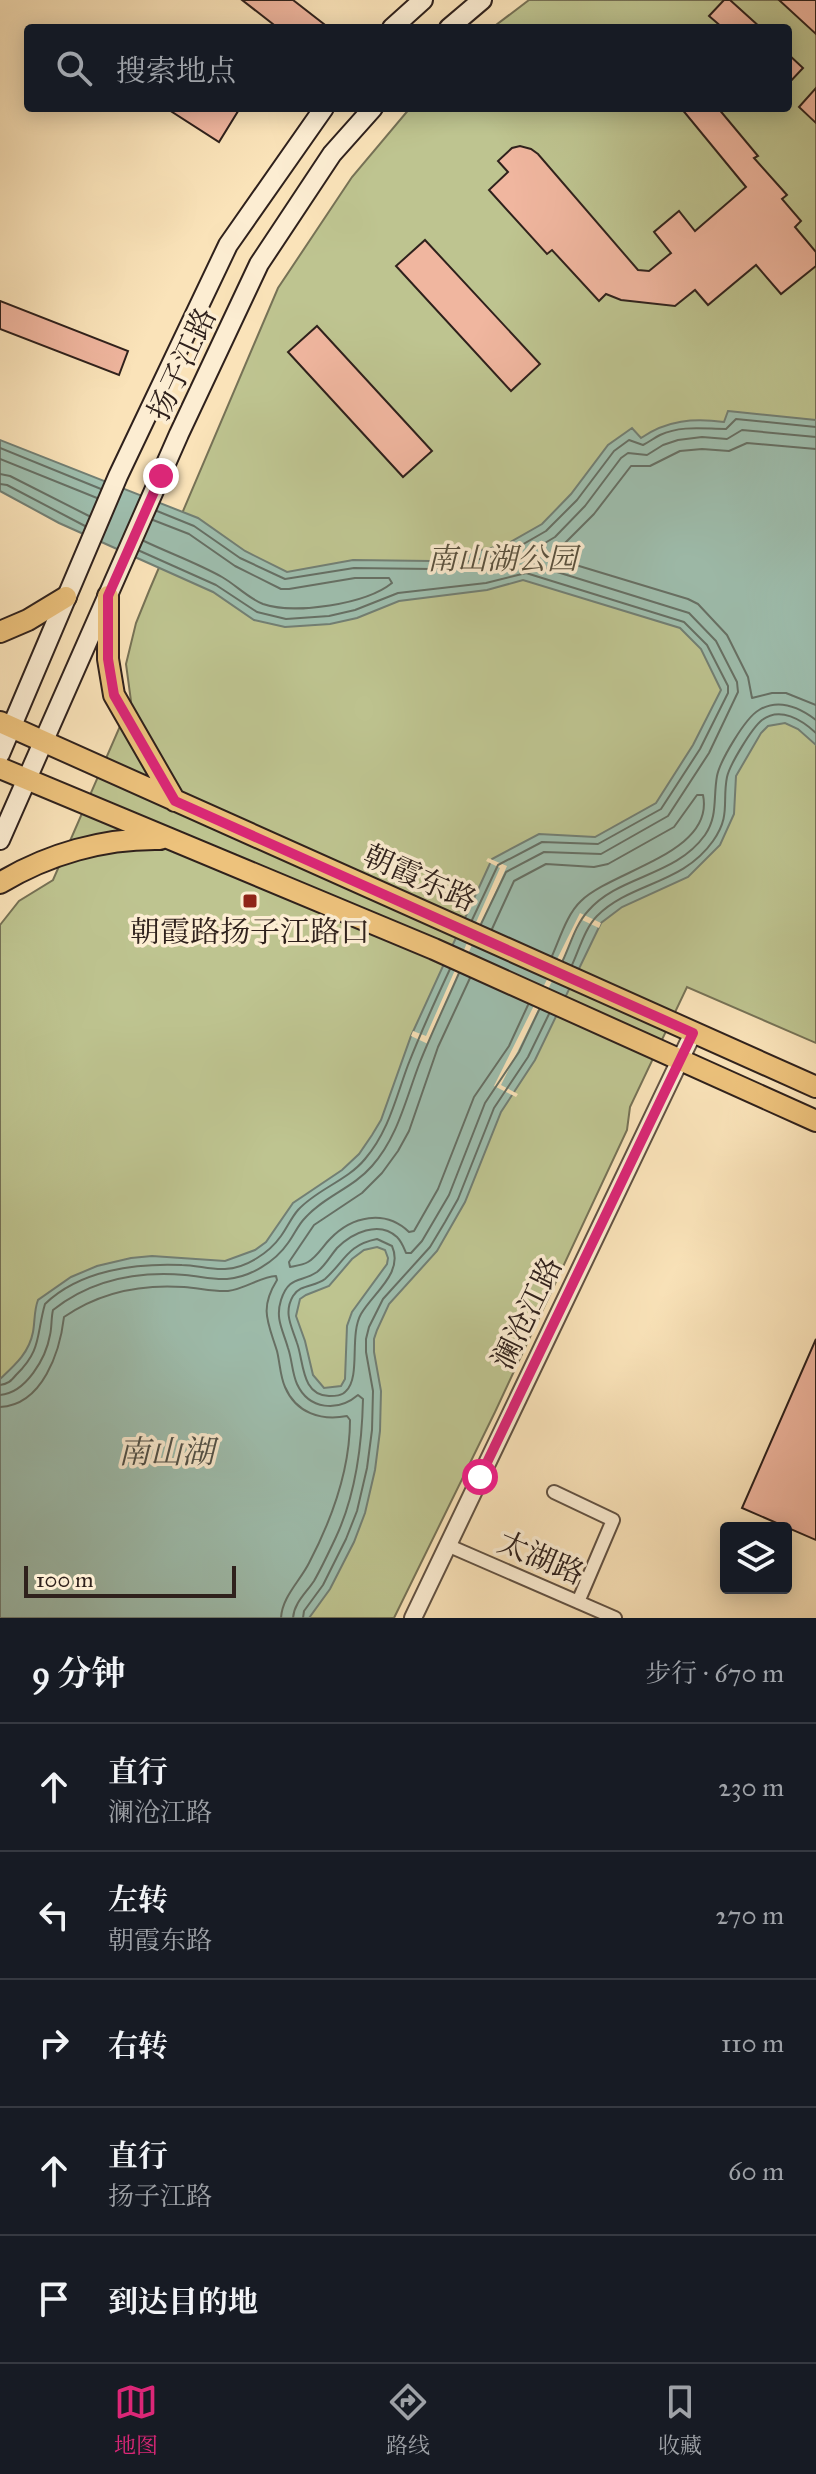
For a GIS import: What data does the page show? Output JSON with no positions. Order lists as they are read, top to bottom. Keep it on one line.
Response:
{"streets":{"main road":["扬子江路","朝霞东路"],"street":["澜沧江路","太湖路"]},"crossings":[["扬子江路","朝霞东路"],["朝霞东路","澜沧江路"],["澜沧江路","太湖路"]],"water":["南山湖"],"parks":["南山湖公园"],"places":{"transit":["朝霞路扬子江路口"]},"scale_bar":"100 m","page":{"search":"搜索地点","scale":"100 m","heading":["9 分钟","步行 · 670 m"],"list":[["直行","澜沧江路","230 m"],["左转","朝霞东路","270 m"],["右转","110 m"],["直行","扬子江路","60 m"],"到达目的地"],"nav":["地图","路线","收藏"]}}
